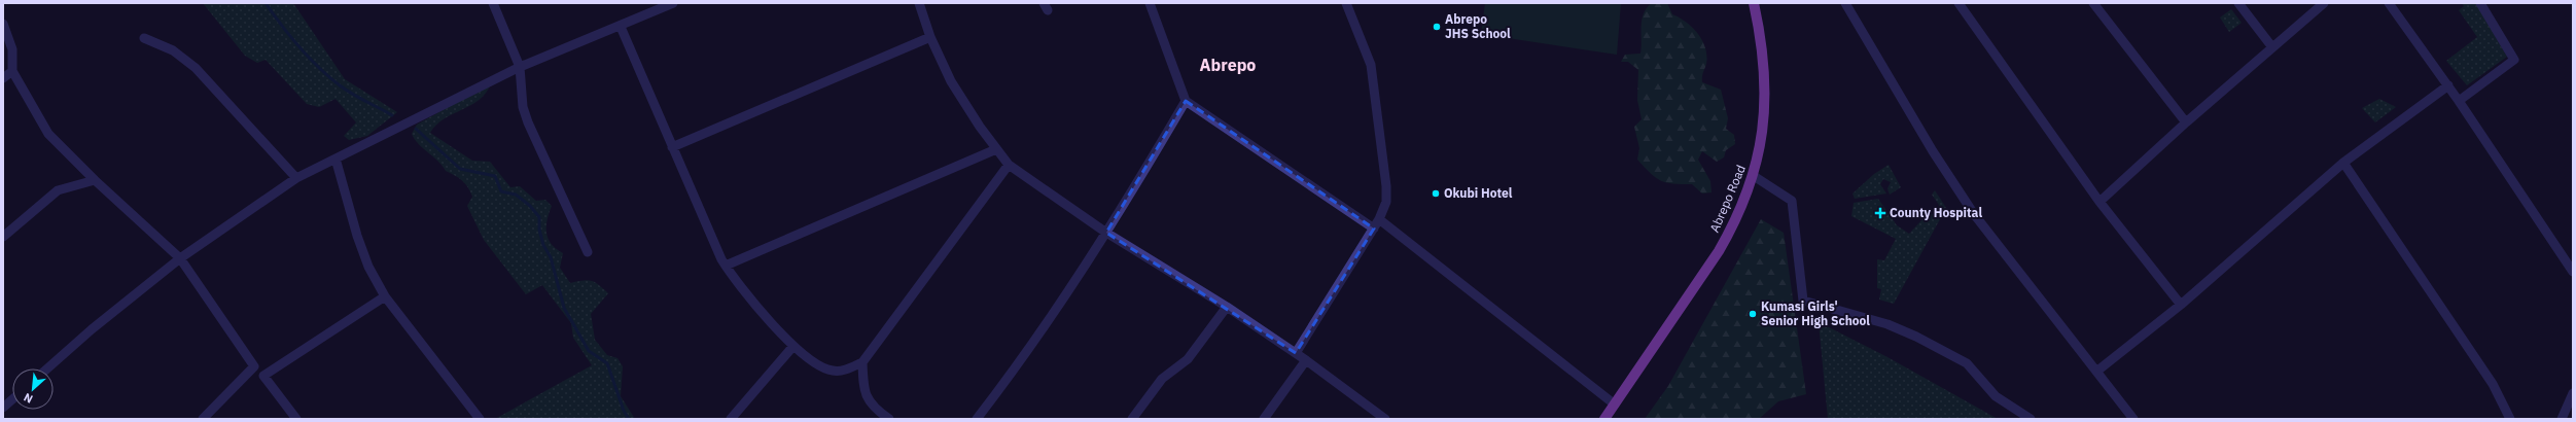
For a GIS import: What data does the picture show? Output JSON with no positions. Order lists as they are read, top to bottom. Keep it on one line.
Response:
{"streets":{"main road":["Abrepo Road"]},"districts":["Abrepo"],"places":{"other":["Abrepo JHS School","Okubi Hotel","Kumasi Girls' Senior High School"],"health":["County Hospital"]},"north":"bottom left"}
